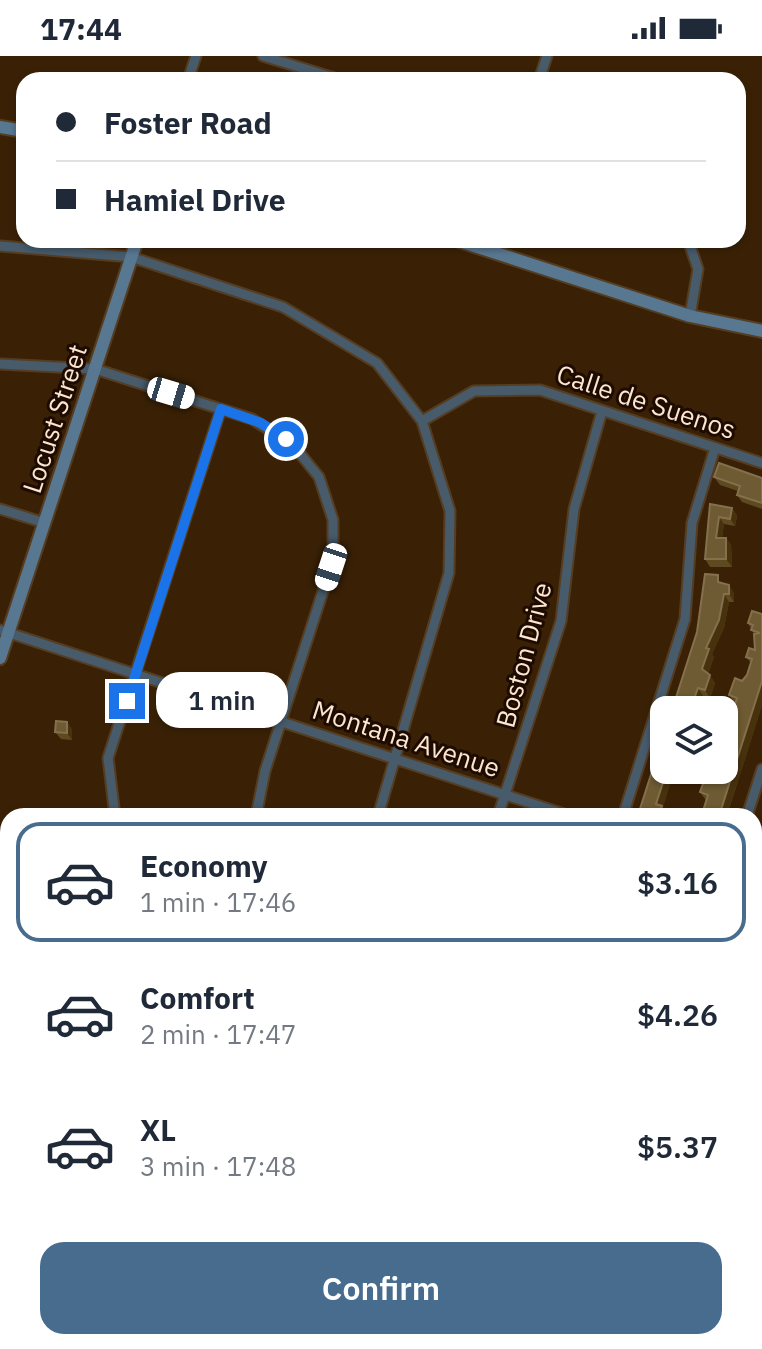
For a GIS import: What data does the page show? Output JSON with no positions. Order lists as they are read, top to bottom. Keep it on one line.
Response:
{"streets":{"street":["Calle de Suenos","Locust Street","Boston Drive","Montana Avenue"]},"crossings":[["Calle de Suenos","Boston Drive"],["Locust Street","Montana Avenue"],["Boston Drive","Montana Avenue"]],"page":{"status":"17:44","banner":["Foster Road","Hamiel Drive"],"bubble":"1 min","list":[{"name":"Economy","note":"1 min · 17:46","value":"$3.16"},{"name":"Comfort","note":"2 min · 17:47","value":"$4.26"},{"name":"XL","note":"3 min · 17:48","value":"$5.37"}],"buttons":"Confirm"}}
